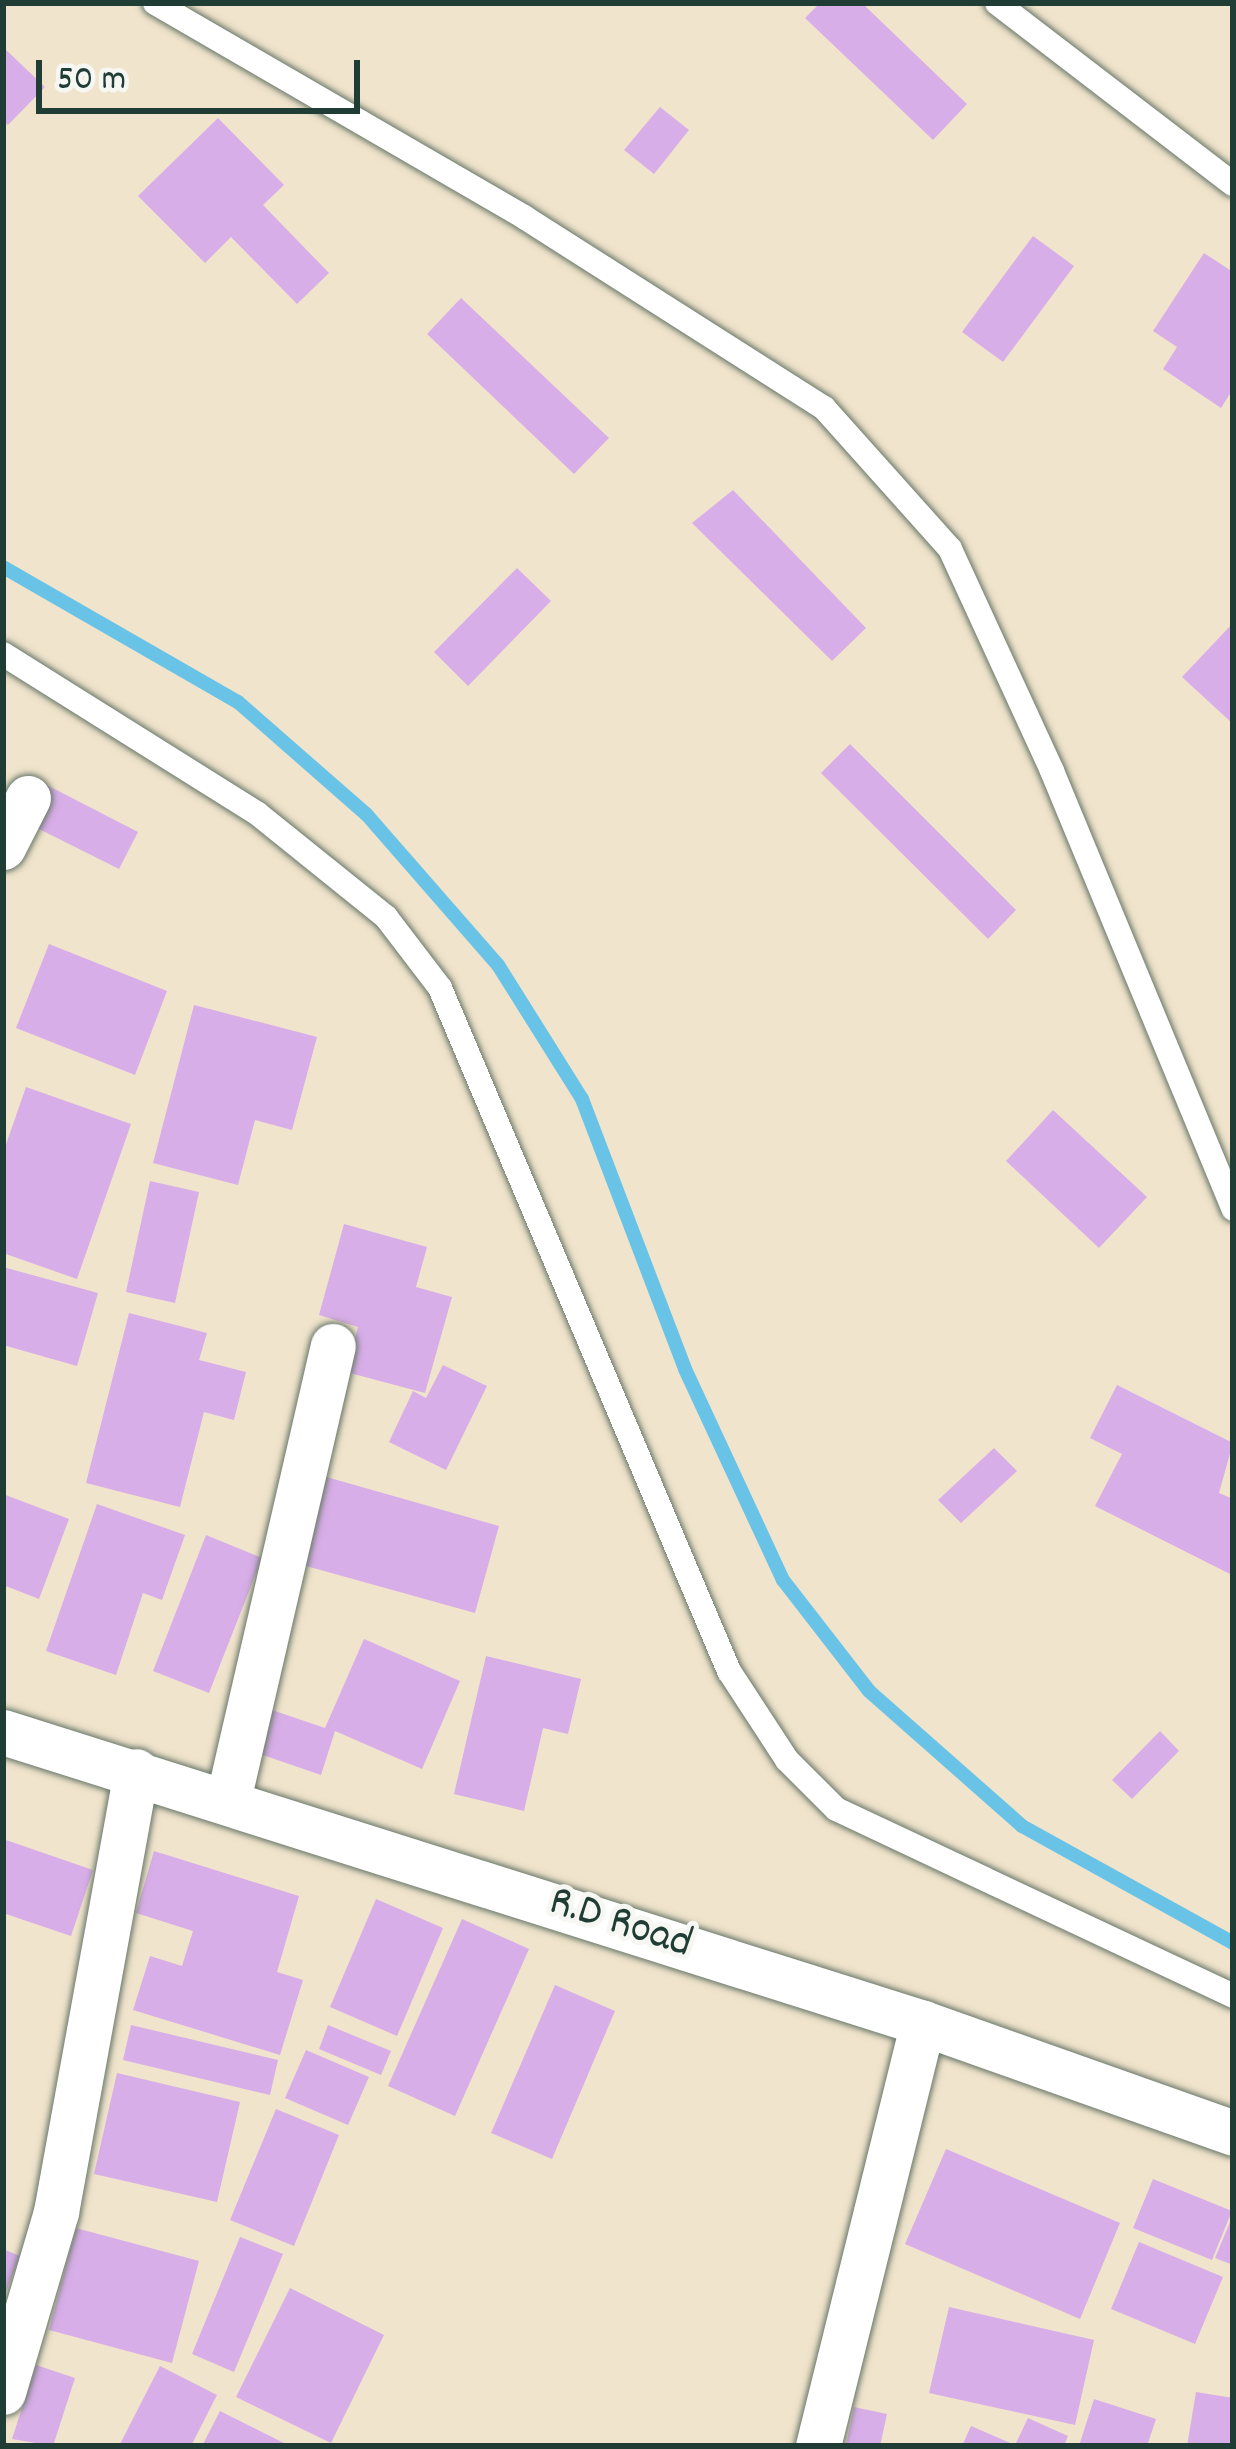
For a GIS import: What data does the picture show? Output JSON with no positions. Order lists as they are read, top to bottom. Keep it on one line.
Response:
{"streets":{"street":["R.D Road"]},"scale_bar":"50 m"}
